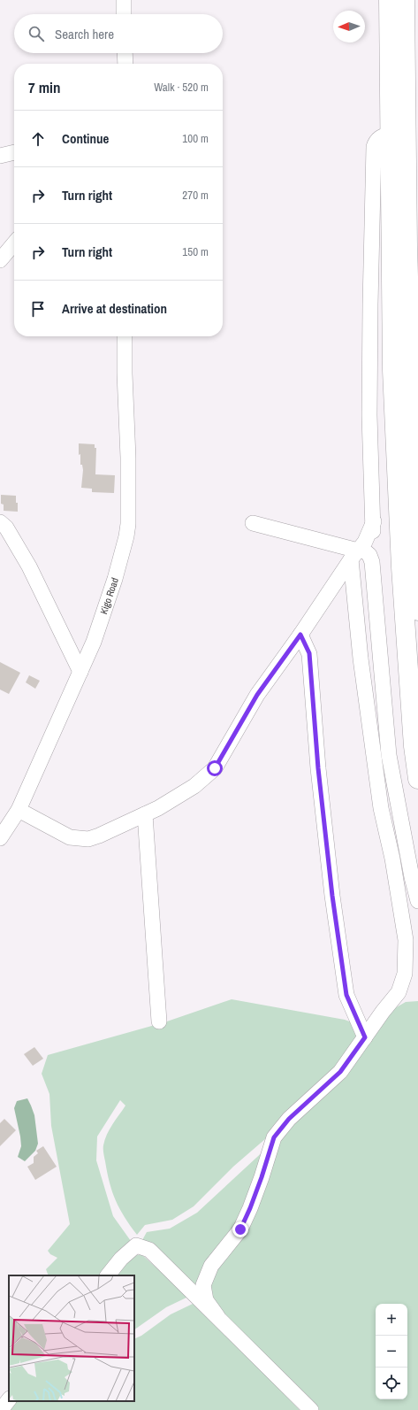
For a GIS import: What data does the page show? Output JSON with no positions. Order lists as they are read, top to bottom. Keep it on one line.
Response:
{"streets":{"street":["Kigo Road"]},"north":"left","page":{"search":"Search here","heading":["7 min","Walk · 520 m"],"list":[["Continue","100 m"],["Turn right","270 m"],["Turn right","150 m"],"Arrive at destination"],"map_buttons":["+","−"]}}
